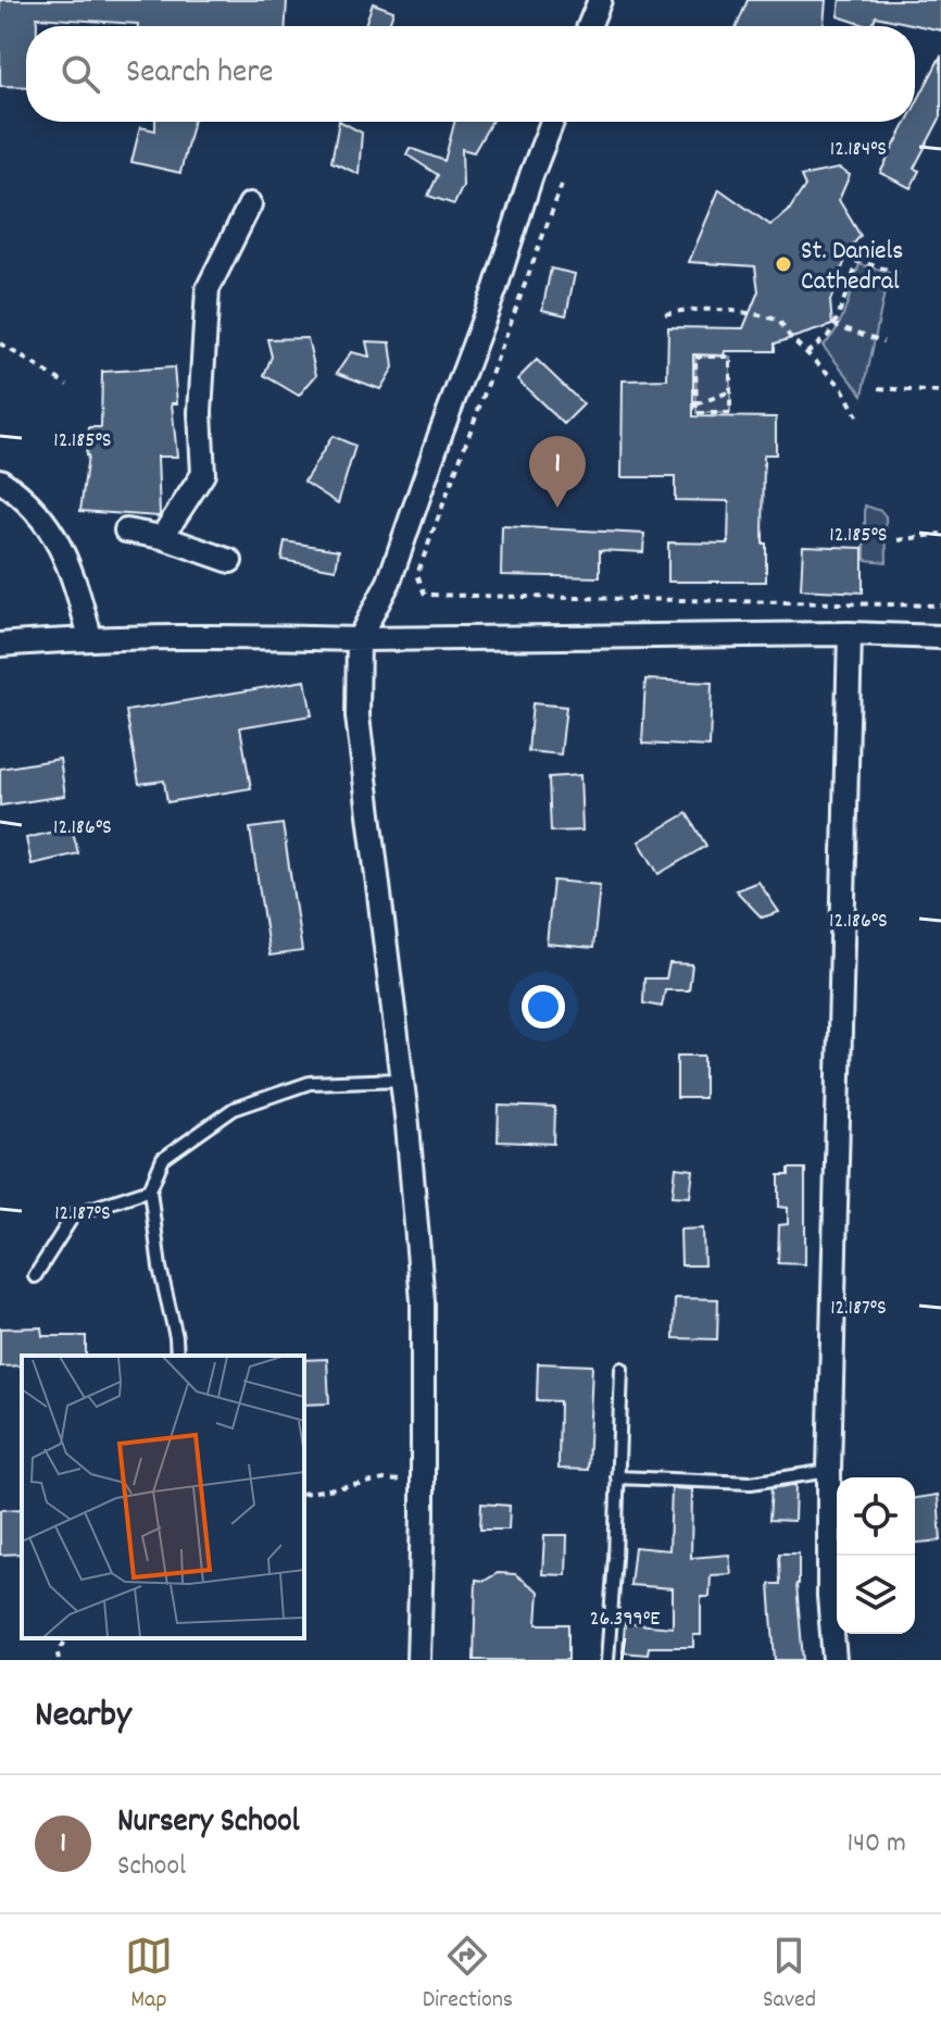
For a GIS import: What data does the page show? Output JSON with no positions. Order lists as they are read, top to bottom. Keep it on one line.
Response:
{"places":["St. Daniels Cathedral"],"page":{"search":"Search here","pins":"1","heading":"Nearby","list":[{"mark":"1","name":"Nursery School","note":"School","value":"140 m"}],"nav":["Map","Directions","Saved"]},"coordinates":["12.184°S","12.185°S","12.186°S","12.187°S","26.399°E"]}
